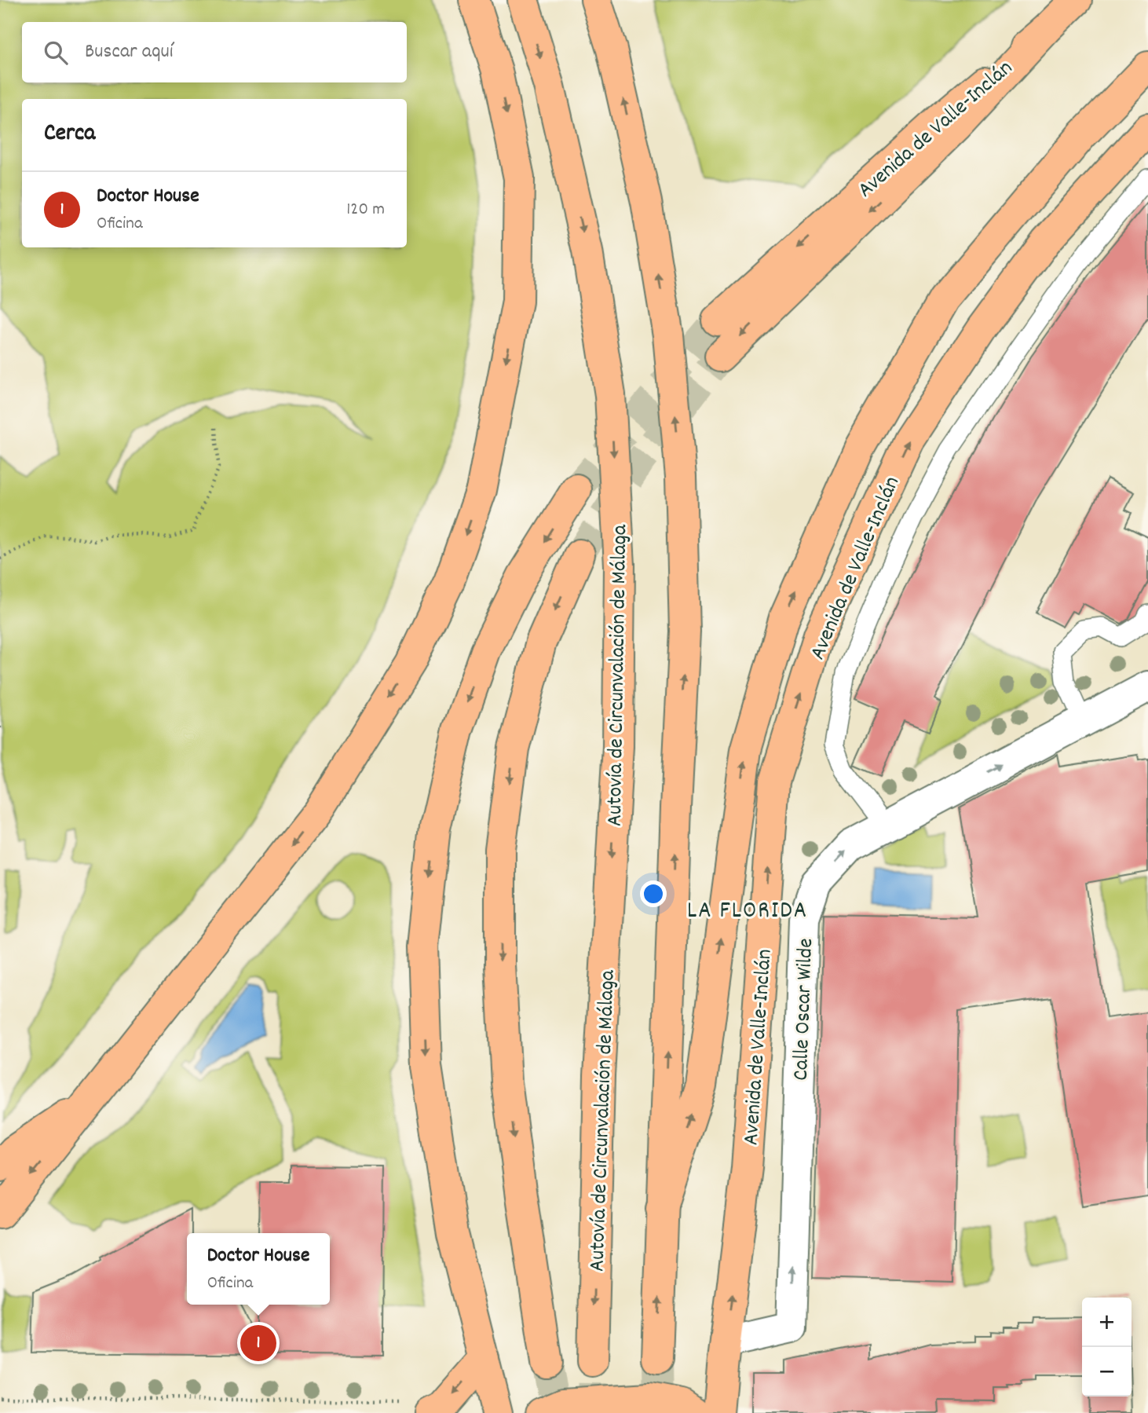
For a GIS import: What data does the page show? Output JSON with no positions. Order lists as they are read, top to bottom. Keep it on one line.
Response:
{"streets":{"main road":["Avenida de Valle-Inclán","Autovía de Circunvalación de Málaga"],"street":["Calle Oscar Wilde"]},"crossings":[["Avenida de Valle-Inclán","Calle Oscar Wilde"]],"one_way":["Calle Oscar Wilde"],"districts":["LA FLORIDA"],"page":{"search":"Buscar aquí","heading":"Cerca","list":[{"mark":"1","name":"Doctor House","note":"Oficina","value":"120 m"}],"popup":["Doctor House","Oficina"],"map_buttons":["+","−"],"pins":"1"}}
